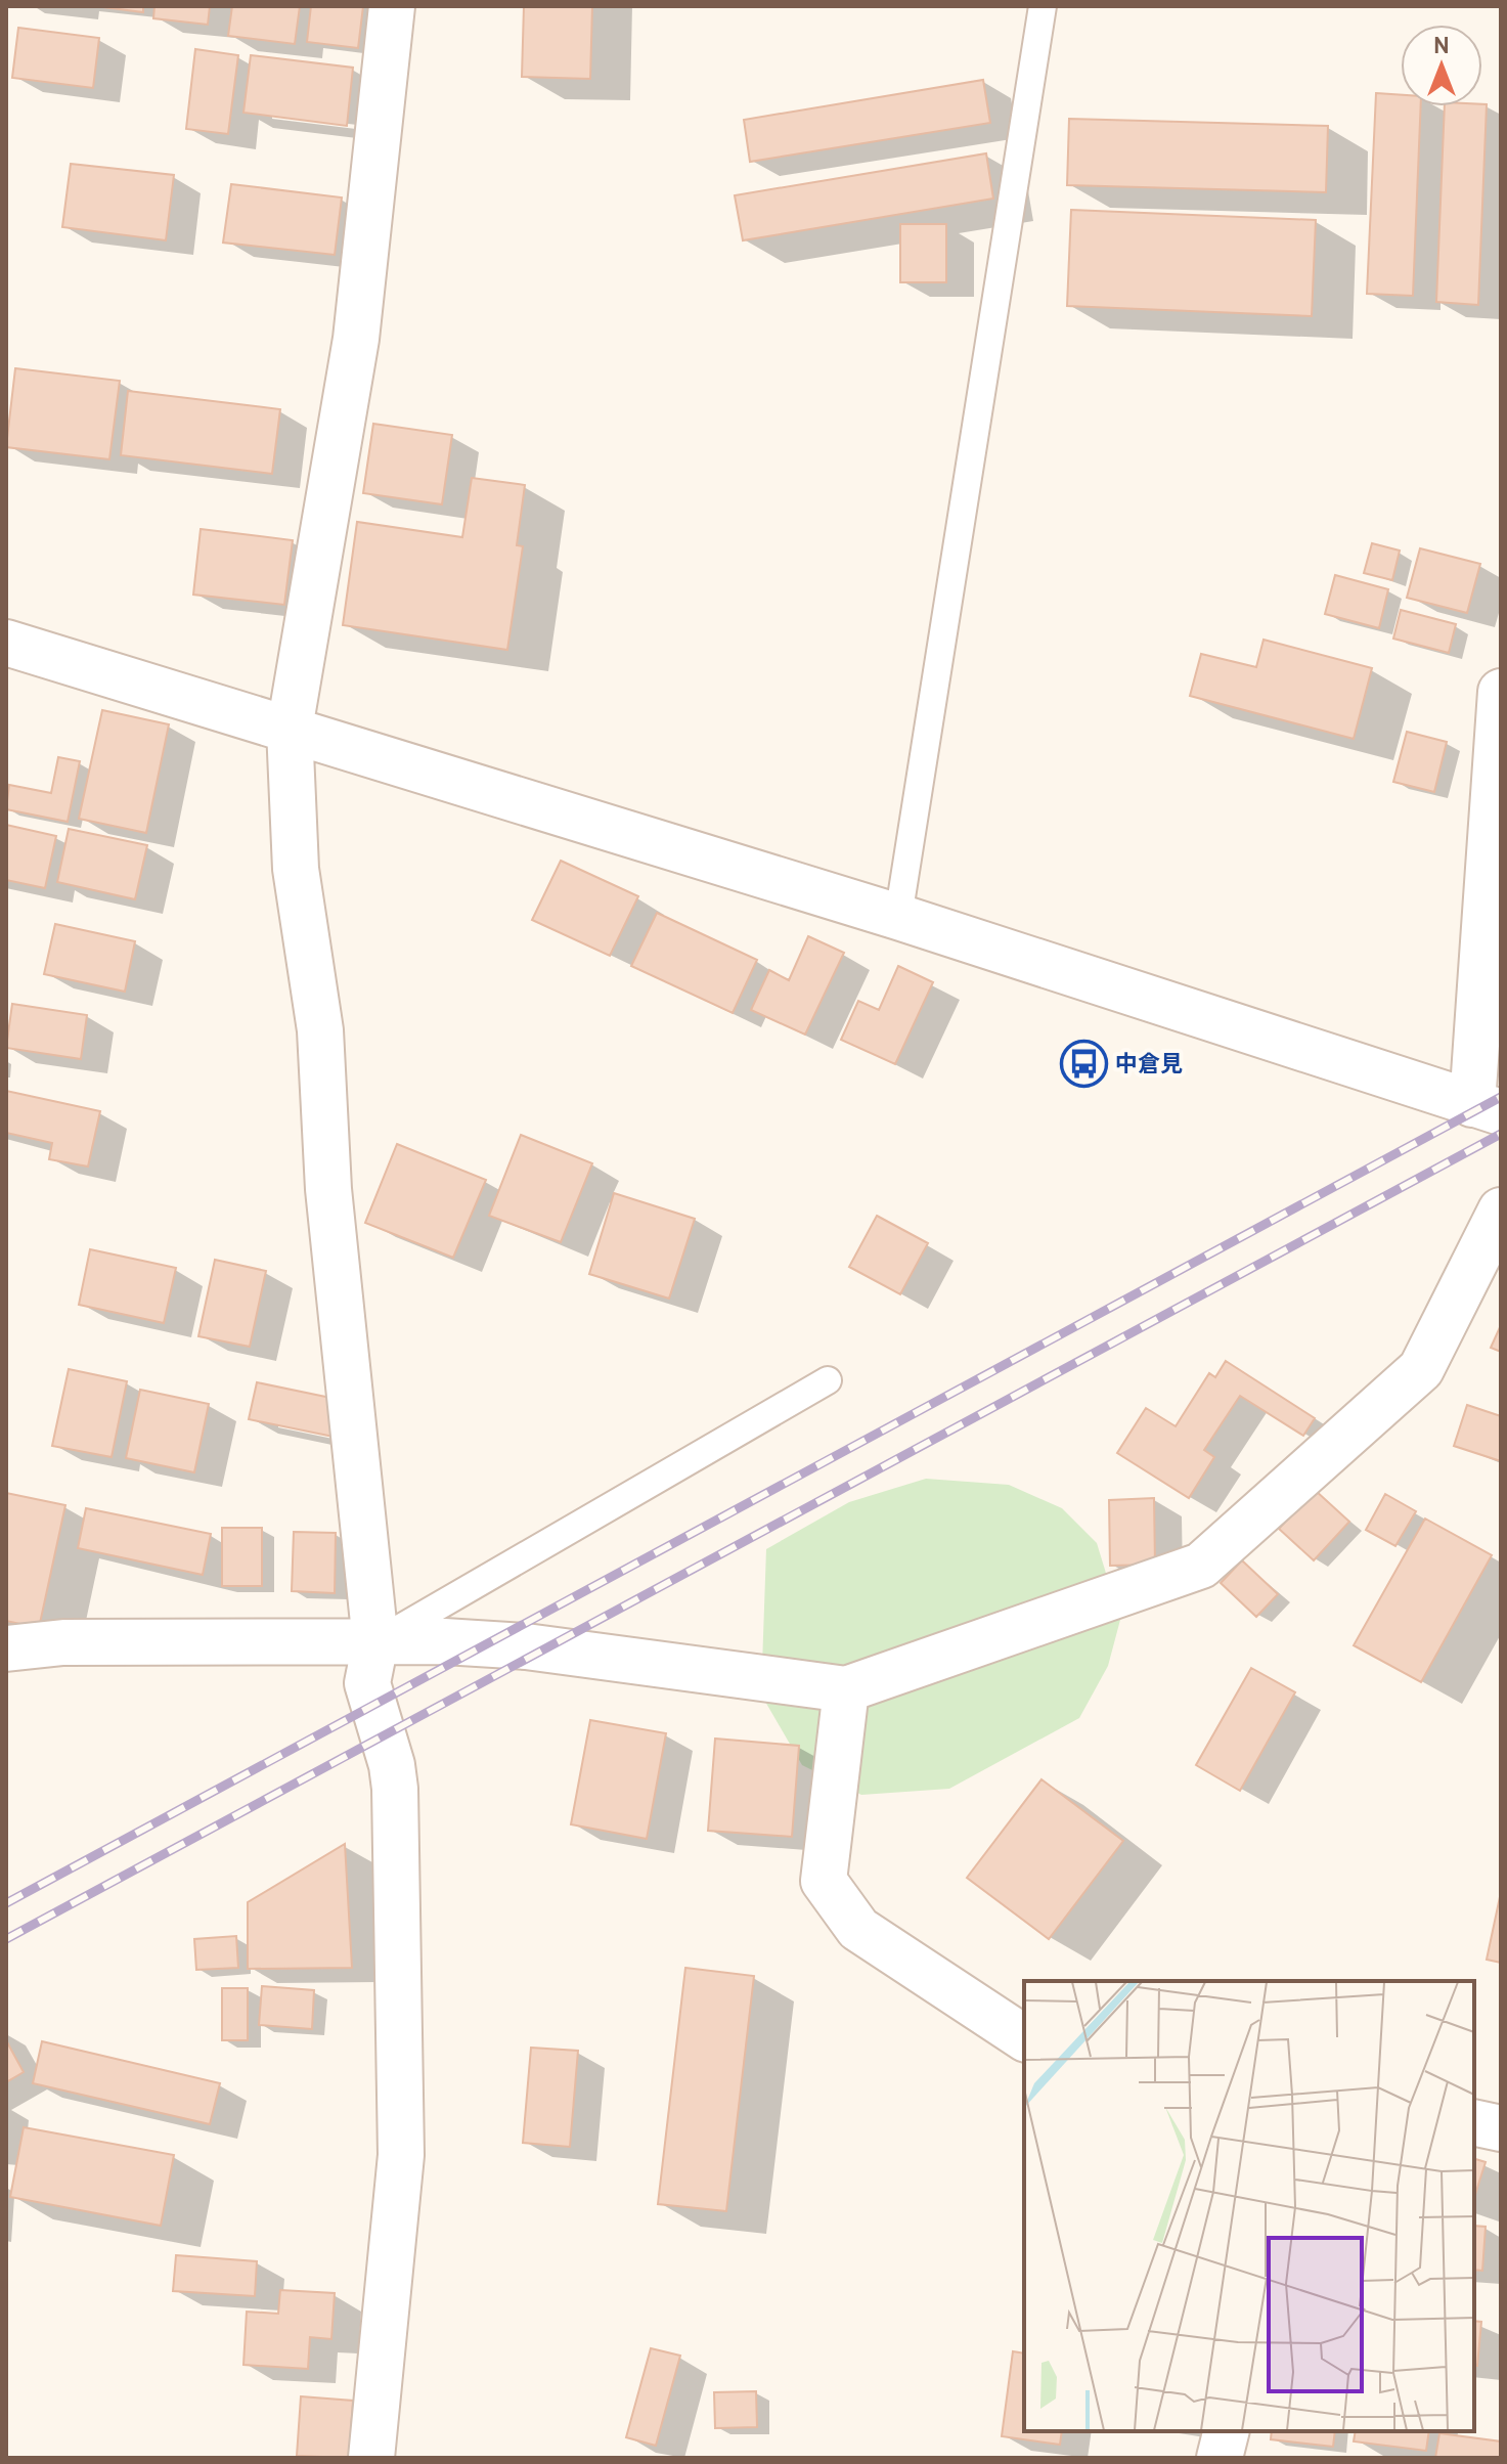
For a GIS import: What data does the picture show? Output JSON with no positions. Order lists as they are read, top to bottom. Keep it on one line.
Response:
{"places":{"bus stop":["中倉見"]},"north":"top"}
